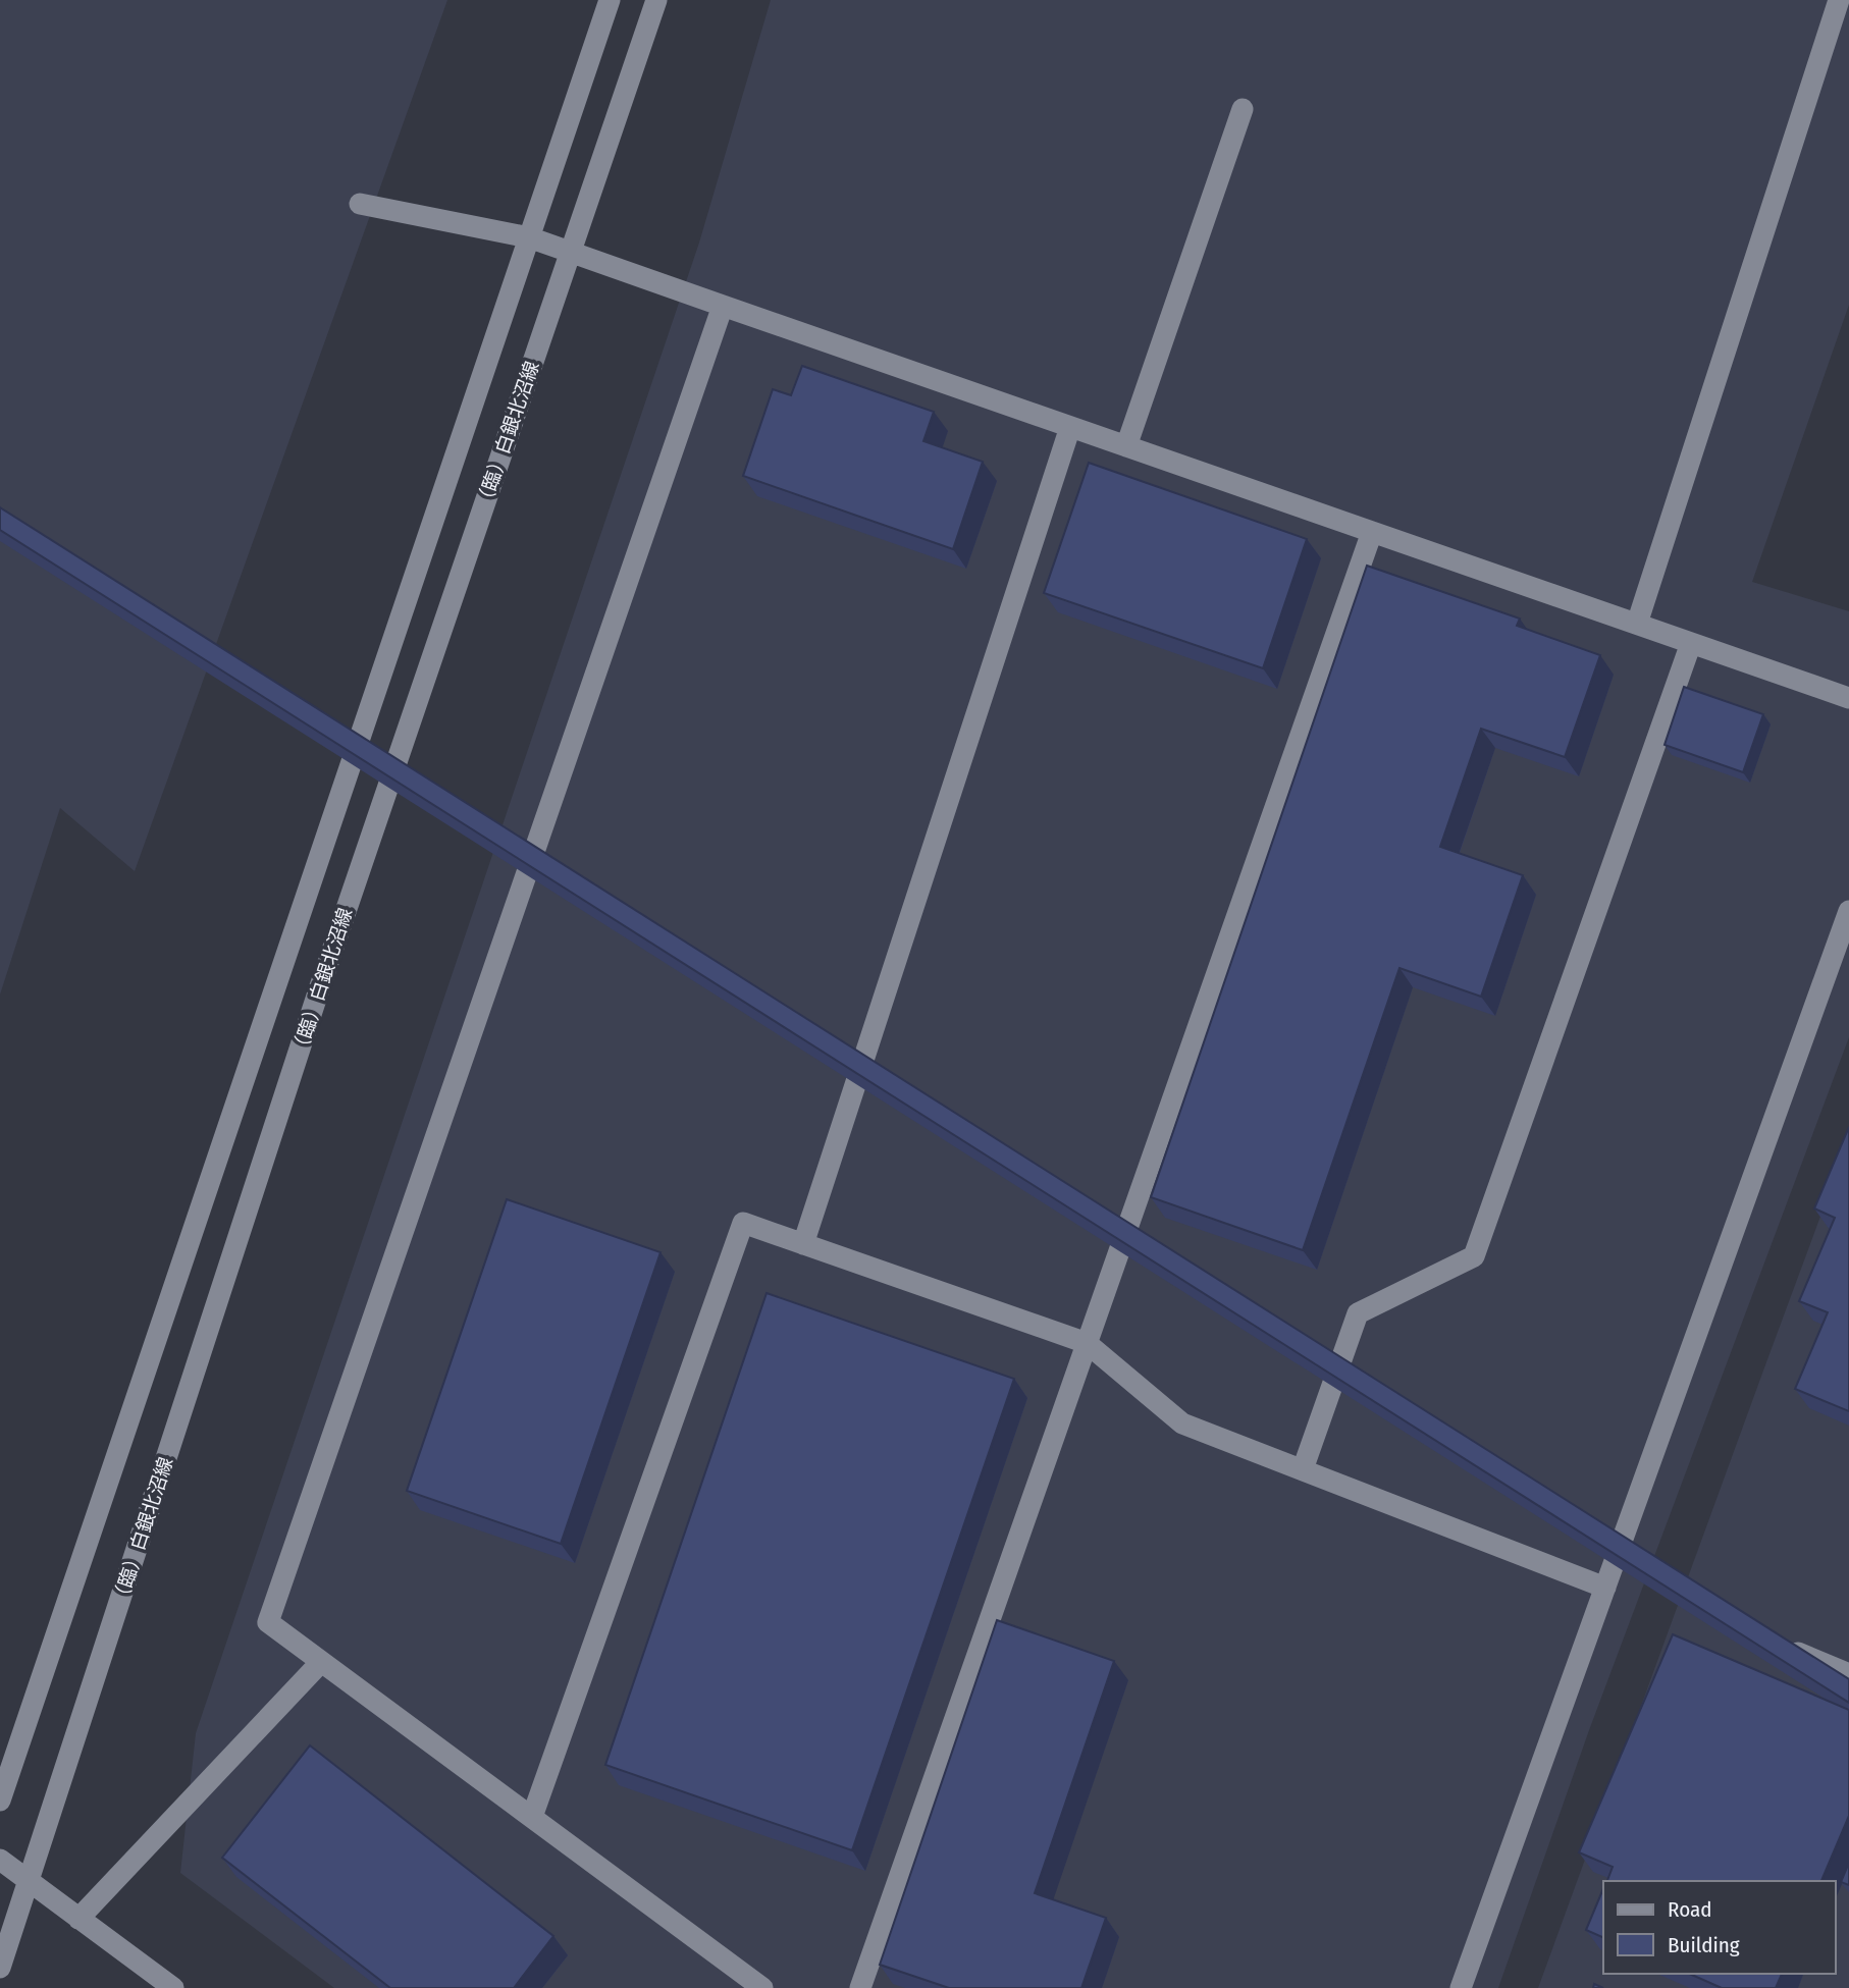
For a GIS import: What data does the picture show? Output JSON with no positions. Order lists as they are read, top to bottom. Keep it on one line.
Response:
{"streets":{"street":["（臨）白銀北沼線"]},"legend":["Road","Building"]}
